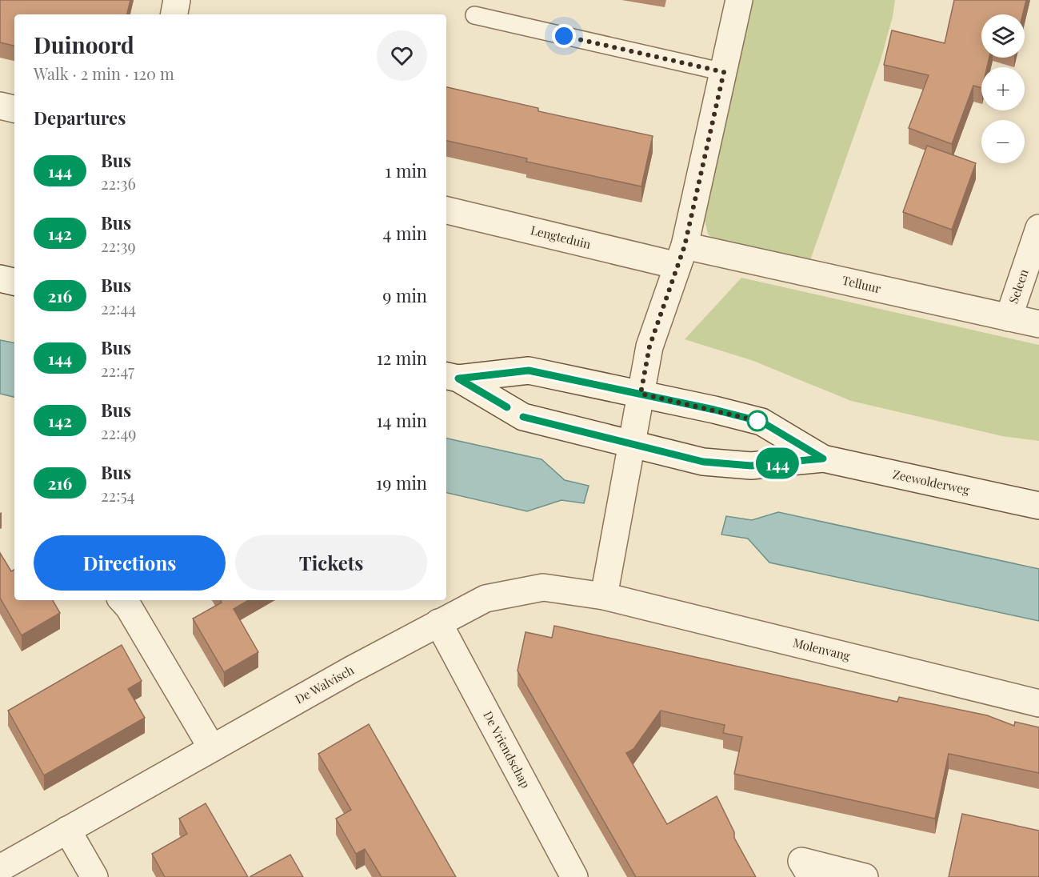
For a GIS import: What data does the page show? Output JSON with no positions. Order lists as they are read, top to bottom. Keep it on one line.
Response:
{"streets":{"street":["Lengteduin","Telluur","Seleen","Zeewolderweg","Molenvang","De Walvisch","De Vriendschap"]},"crossings":[["Lengteduin","Telluur"],["Telluur","Seleen"],["Molenvang","De Walvisch"],["Molenvang","De Vriendschap"],["De Walvisch","De Vriendschap"]],"lines":["bus line 144"],"page":{"on_map":"144","map_buttons":["+","−"],"heading":[["Duinoord","Walk · 2 min · 120 m"],"Departures"],"list":[{"mark":"144","name":"Bus","note":"22:36","value":"1 min"},{"mark":"142","name":"Bus","note":"22:39","value":"4 min"},{"mark":"216","name":"Bus","note":"22:44","value":"9 min"},{"mark":"144","name":"Bus","note":"22:47","value":"12 min"},{"mark":"142","name":"Bus","note":"22:49","value":"14 min"},{"mark":"216","name":"Bus","note":"22:54","value":"19 min"}],"buttons":["Directions","Tickets"]}}
